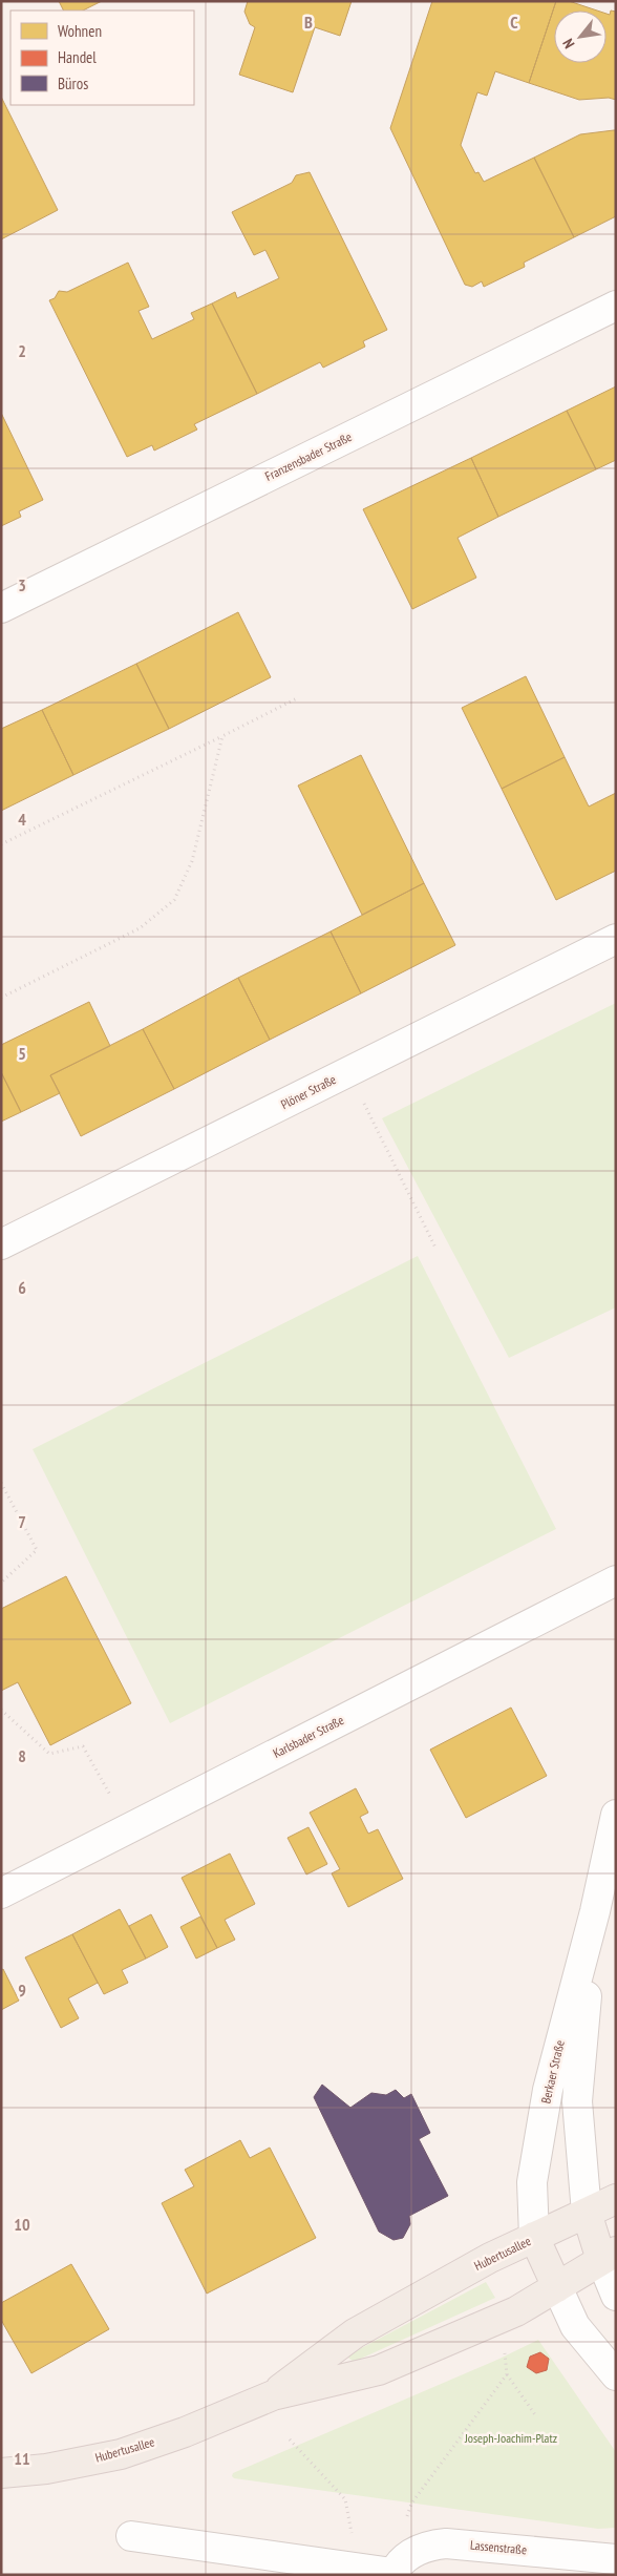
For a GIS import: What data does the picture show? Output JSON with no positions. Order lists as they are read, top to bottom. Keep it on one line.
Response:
{"streets":{"main road":["Hubertusallee"],"street":["Franzensbader Straße","Plöner Straße","Karlsbader Straße","Berkaer Straße","Lassenstraße"]},"crossings":[["Berkaer Straße","Hubertusallee"]],"parks":["Joseph-Joachim-Platz"],"legend":["Wohnen","Handel","Büros"],"north":"bottom left","grid":{"columns":["B","C"],"rows":["2","3","4","5","6","7","8","9","10","11"]}}
